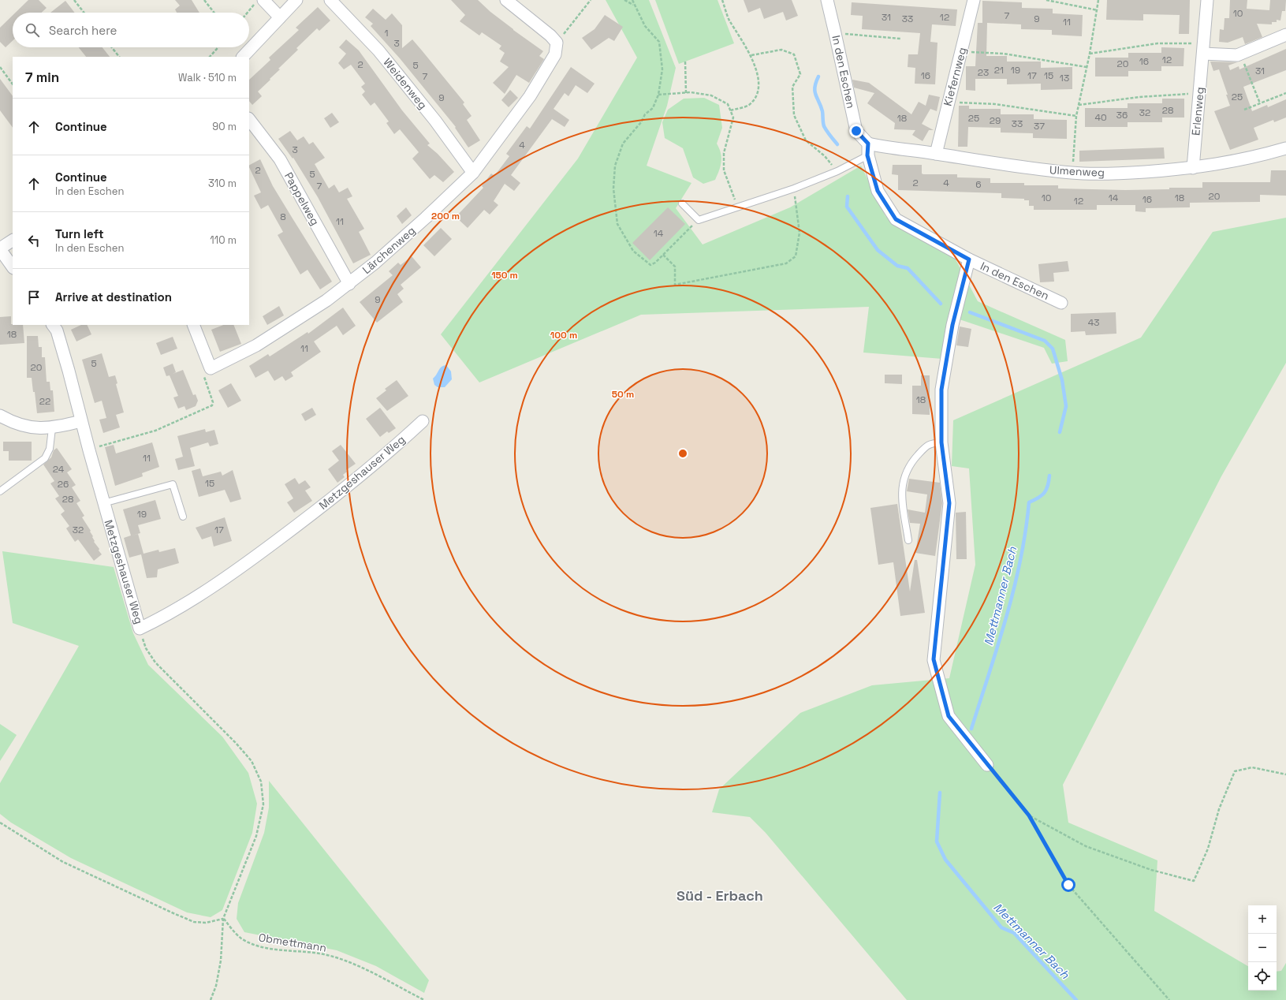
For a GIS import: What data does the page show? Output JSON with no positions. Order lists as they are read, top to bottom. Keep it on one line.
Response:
{"streets":{"street":["In den Eschen","Kiefernweg","Weidenweg","Erlenweg","Ulmenweg","Pappelweg","Lärchenweg","Metzgeshauser Weg"],"path":["Obmettmann"]},"crossings":[["In den Eschen","Ulmenweg"],["Kiefernweg","Ulmenweg"],["Weidenweg","Lärchenweg"],["Erlenweg","Ulmenweg"],["Pappelweg","Lärchenweg"]],"districts":["Süd - Erbach"],"water":["Mettmanner Bach"],"house_numbers":["10","7","31","12","33","9","11","1","3","12","16","20","2","5","21","19","31","23","16","17","15","7","13","25","9","28","32","36","40","18","25","29","33","37","4","3","2","5","2","4","6","7","20","10","14","18","16","12","8","11","14","9","43","18","11","5","20","18","22","11","24","15","26","28","19","32","17"],"page":{"search":"Search here","heading":["7 min","Walk · 510 m"],"list":[["Continue","90 m"],["Continue","In den Eschen","310 m"],["Turn left","In den Eschen","110 m"],"Arrive at destination"],"map_buttons":["+","−"]},"rings":["200 m","150 m","100 m","50 m"]}
